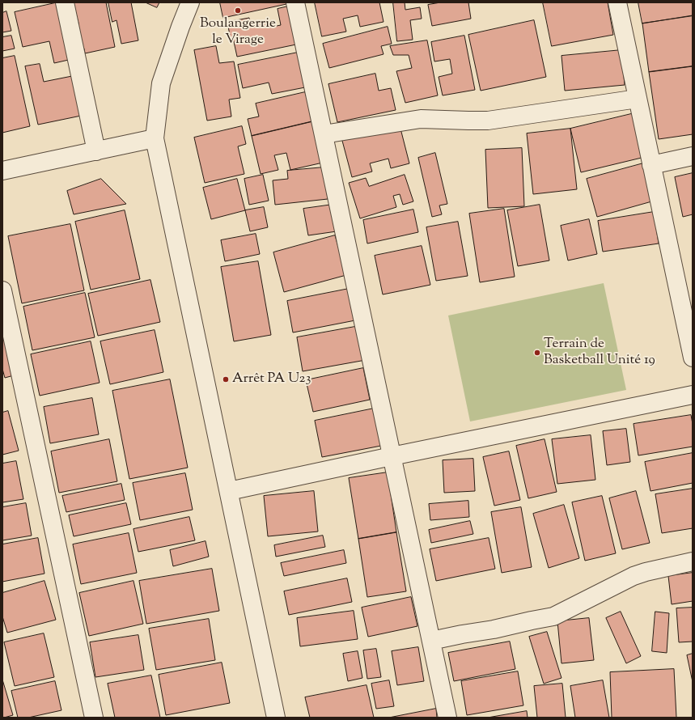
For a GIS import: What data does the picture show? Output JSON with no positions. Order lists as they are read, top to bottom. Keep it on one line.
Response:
{"places":["Boulangerrie le Virage","Terrain de Basketball Unité 19","Arrêt PA U23"]}
